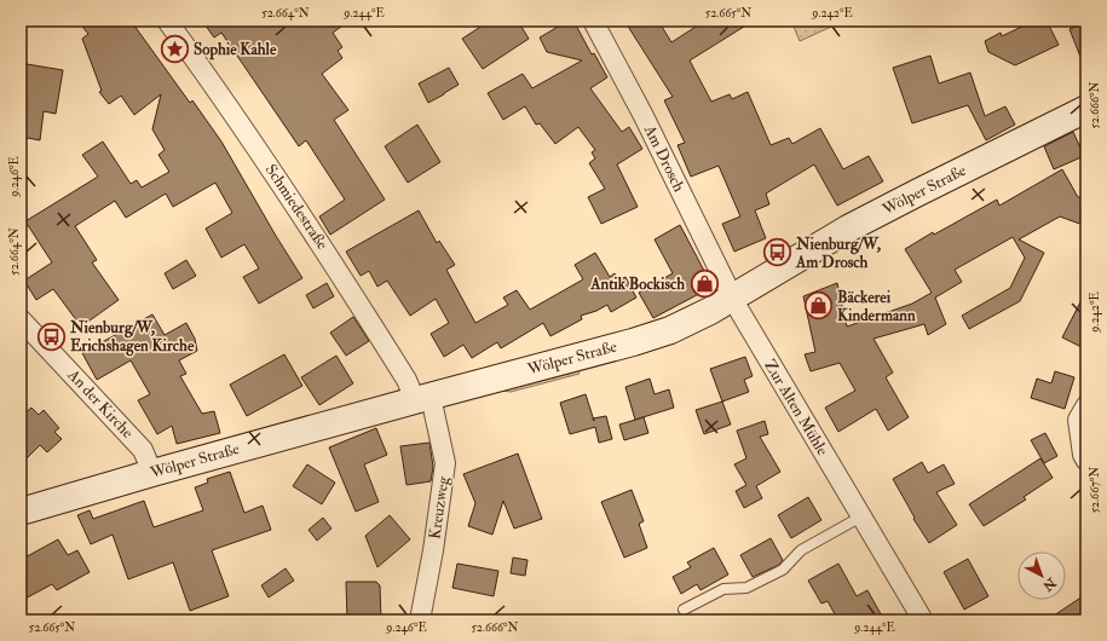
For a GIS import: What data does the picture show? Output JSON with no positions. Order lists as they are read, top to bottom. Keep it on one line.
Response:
{"streets":{"street":["Am Drosch","Wölper Straße","Schmiedestraße","An der Kirche","Zur Alten Mühle","Kreuzweg"]},"crossings":[["Am Drosch","Wölper Straße"],["Am Drosch","Zur Alten Mühle"],["Wölper Straße","Schmiedestraße"],["Wölper Straße","An der Kirche"],["Wölper Straße","Zur Alten Mühle"],["Wölper Straße","Kreuzweg"],["Schmiedestraße","Kreuzweg"]],"places":{"place":["Sophie Kahle"],"bus stop":["Nienburg/W, Am Drosch","Nienburg/W, Erichshagen Kirche"],"shop":["Antik Bockisch","Bäckerei Kindermann"]},"north":"bottom right","coordinates":["52.664°N","9.244°E","52.665°N","9.242°E","52.666°N","9.246°E","52.667°N"]}
